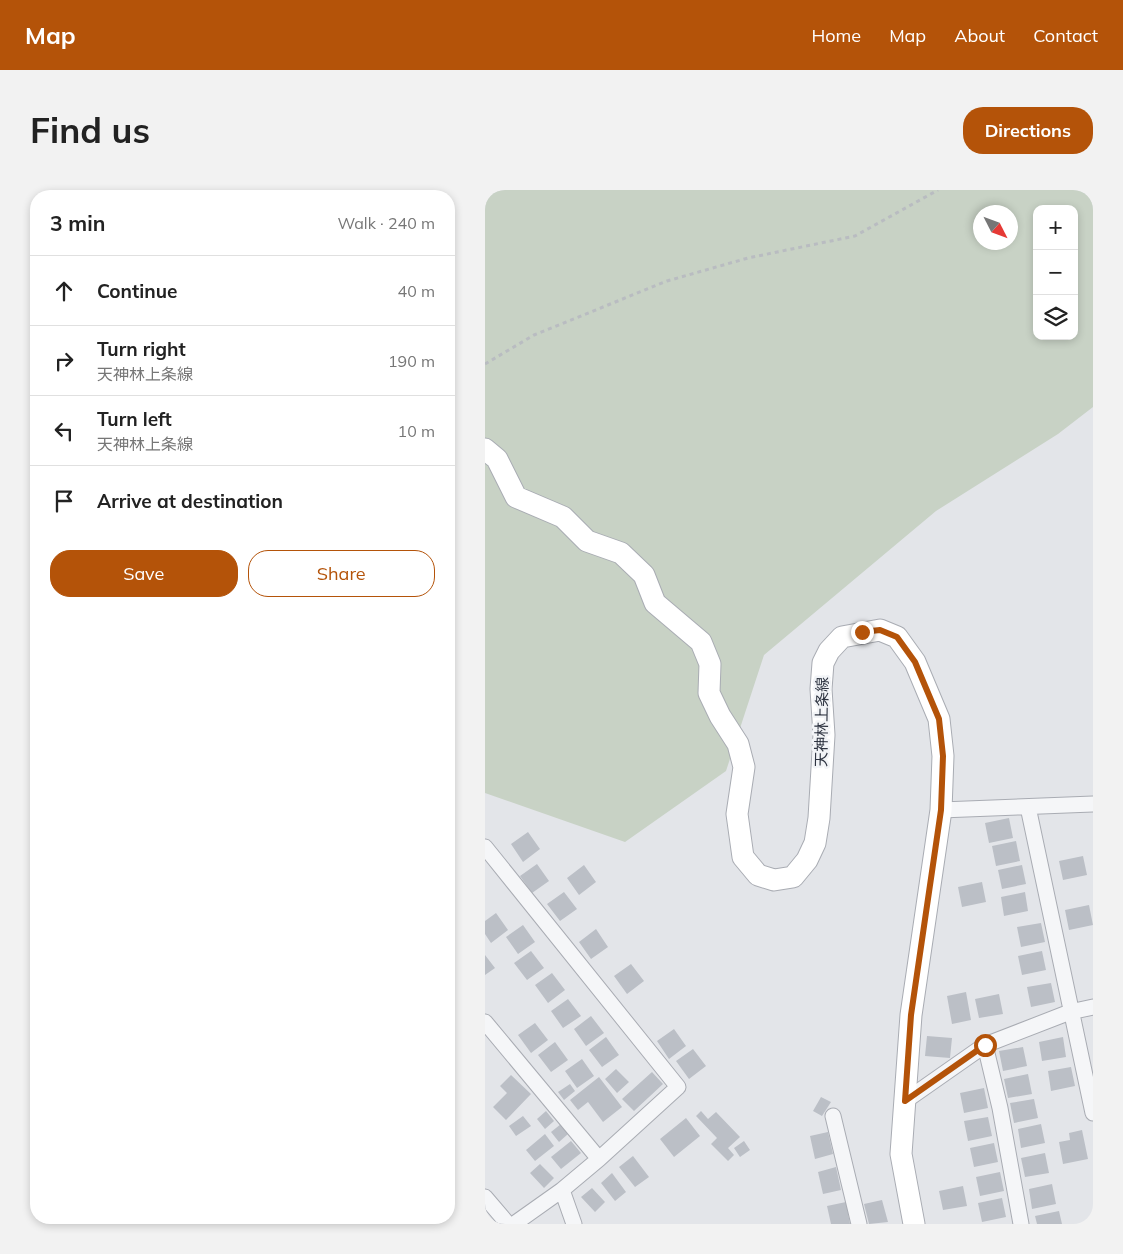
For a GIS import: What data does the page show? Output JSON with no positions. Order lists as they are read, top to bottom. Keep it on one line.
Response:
{"streets":{"main road":["天神林上条線"]},"north":"bottom right","page":{"header":"Map","nav":["Home","Map","About","Contact"],"buttons":["Directions",["Save","Share"]],"title":"Find us","heading":["3 min","Walk · 240 m"],"map_buttons":["+","−"],"list":[["Continue","40 m"],["Turn right","天神林上条線","190 m"],["Turn left","天神林上条線","10 m"],"Arrive at destination"]}}
